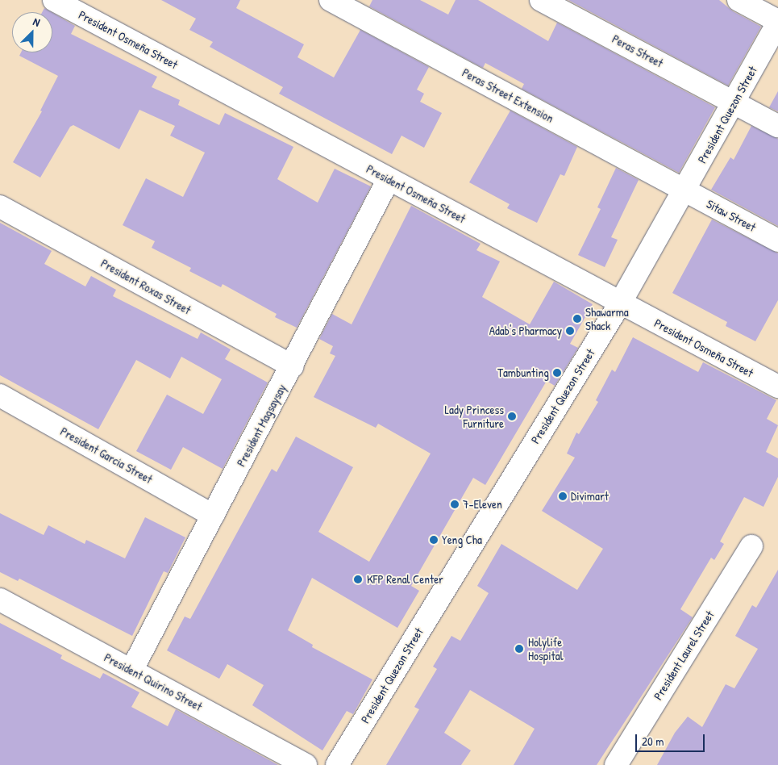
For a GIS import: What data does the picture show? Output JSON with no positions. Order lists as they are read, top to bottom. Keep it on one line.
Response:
{"streets":{"street":["President Osmeña Street","Peras Street","Peras Street Extension","President Quezon Street","Sitaw Street","President Roxas Street","President Magsaysay","President Garcia Street","President Laurel Street","President Quirino Street"]},"crossings":[["President Osmeña Street","President Quezon Street"],["President Osmeña Street","President Magsaysay"],["Peras Street","President Quezon Street"],["Peras Street Extension","President Quezon Street"],["Peras Street Extension","Sitaw Street"],["President Quezon Street","Sitaw Street"],["President Roxas Street","President Magsaysay"],["President Magsaysay","President Garcia Street"],["President Magsaysay","President Quirino Street"]],"places":["Shawarma Shack","Adab's Pharmacy","Tambunting","Lady Princess Furniture","Divimart","7-Eleven","Yeng Cha","KFP Renal Center","Holylife Hospital"],"scale_bar":"20 m","north":"top right"}
